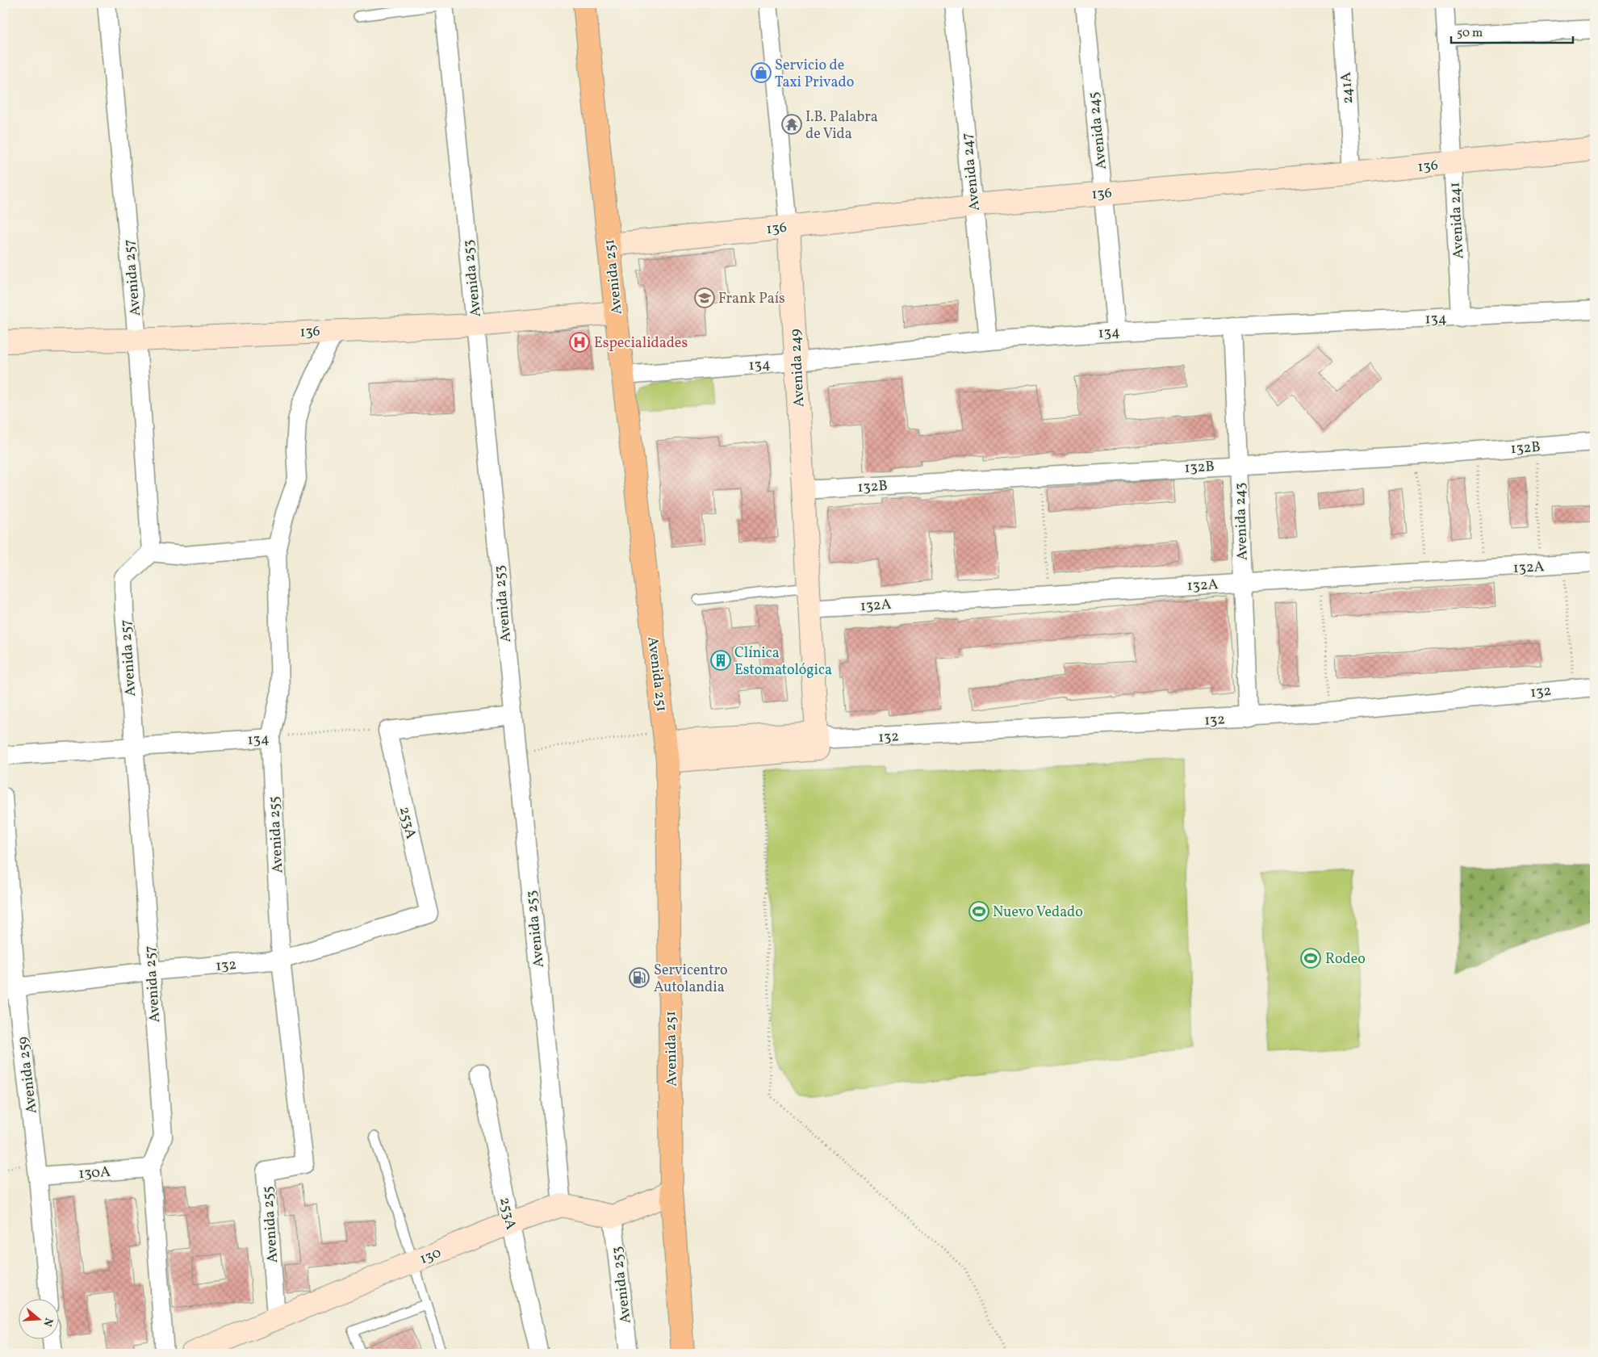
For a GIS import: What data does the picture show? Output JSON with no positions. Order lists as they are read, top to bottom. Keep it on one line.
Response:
{"streets":{"main road":["Avenida 251"],"street":["241A","Avenida 245","136","Avenida 247","Avenida 241","Avenida 257","Avenida 253","134","Avenida 249","132B","Avenida 243","132A","132","253A","Avenida 255","Avenida 259","130A","130"]},"crossings":[["241A","136"],["Avenida 245","136"],["Avenida 245","134"],["136","Avenida 247"],["136","Avenida 241"],["136","Avenida 251"],["136","Avenida 257"],["136","Avenida 253"],["136","Avenida 249"],["136","Avenida 255"],["Avenida 247","134"],["Avenida 241","134"],["Avenida 251","134"],["Avenida 251","132"],["Avenida 257","134"],["Avenida 257","132"],["Avenida 257","130A"],["Avenida 253","130"],["134","Avenida 249"],["134","Avenida 243"],["134","253A"],["134","Avenida 255"],["Avenida 249","132B"],["Avenida 249","132A"],["Avenida 249","132"],["132B","Avenida 243"],["Avenida 243","132A"],["Avenida 243","132"],["132","253A"],["132","Avenida 255"],["132","Avenida 259"],["253A","130"],["Avenida 255","130"],["Avenida 259","130A"]],"places":{"shop":["Servicio de Taxi Privado"],"temple":["I.B. Palabra de Vida"],"school or university":["Frank País"],"hospital":["Especialidades"],"building":["Clínica Estomatológica"],"sports":["Nuevo Vedado","Rodeo"],"fuel station":["Servicentro Autolandia"]},"scale_bar":"50 m","north":"right"}
